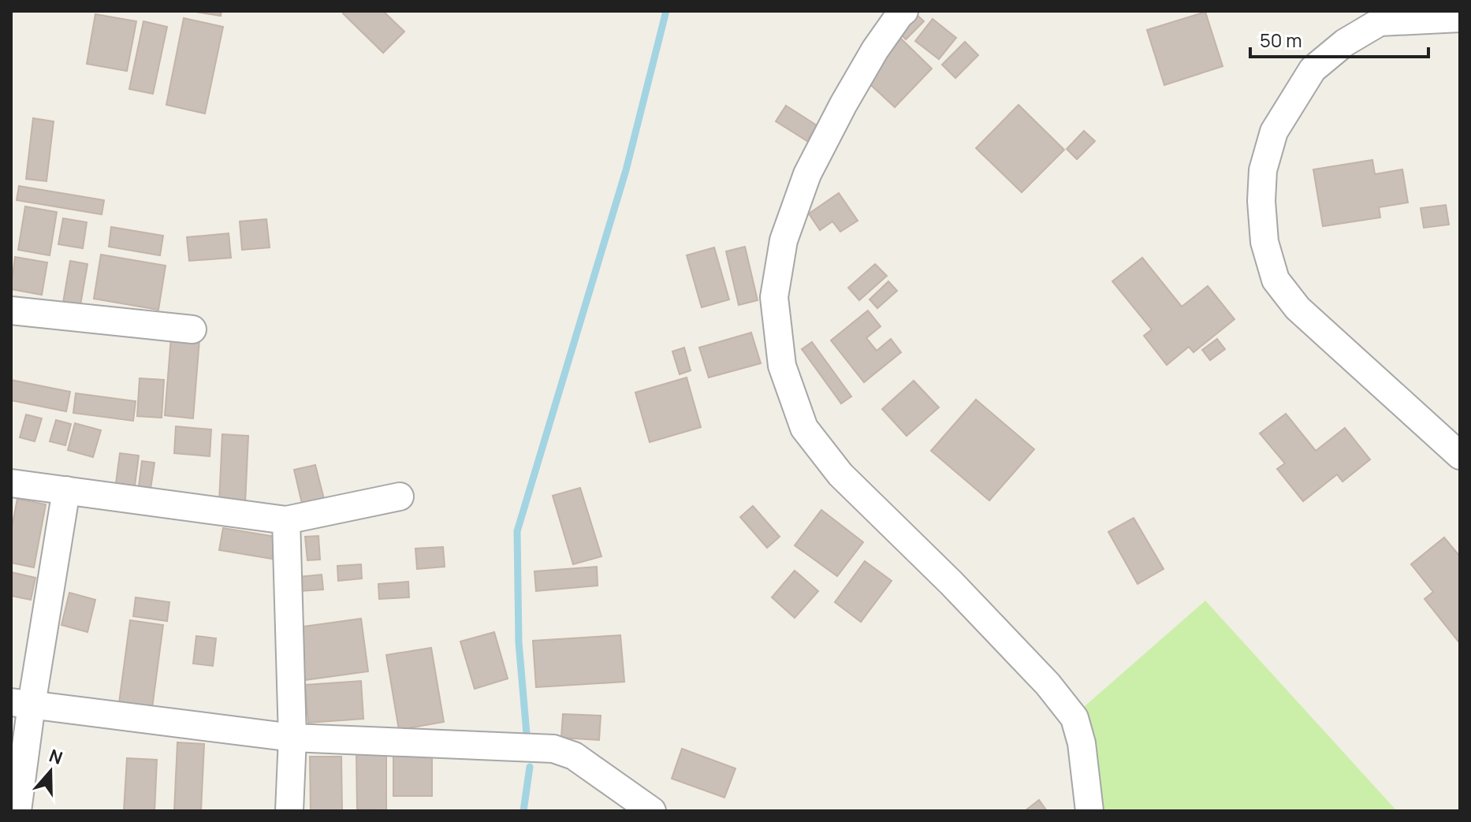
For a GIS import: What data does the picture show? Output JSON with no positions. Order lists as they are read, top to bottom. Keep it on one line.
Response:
{"scale_bar":"50 m","north":"top"}
